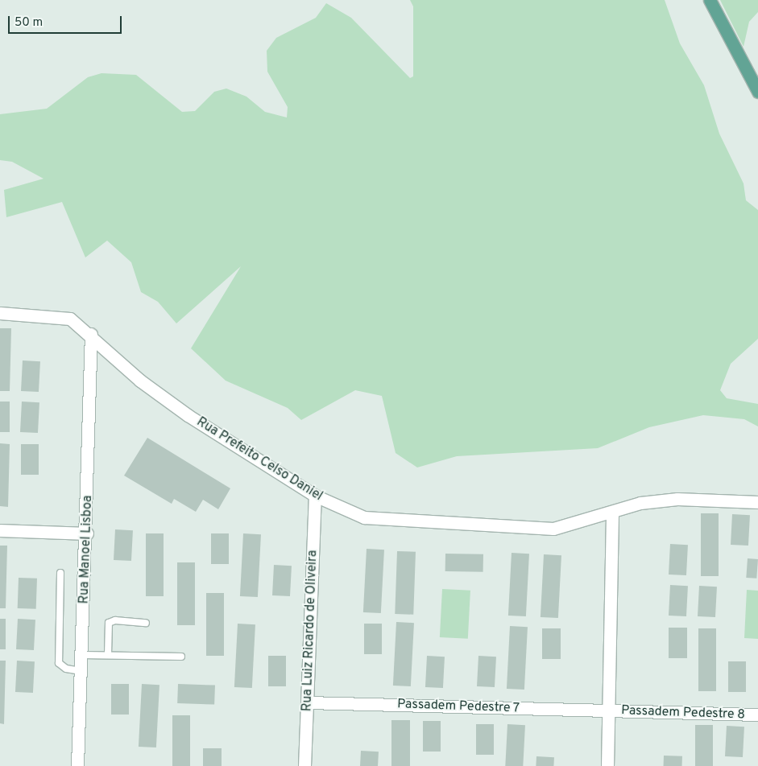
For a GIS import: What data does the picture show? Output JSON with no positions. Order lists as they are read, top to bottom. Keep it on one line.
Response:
{"streets":{"street":["Rua Prefeito Celso Daniel","Rua Manoel Lisboa","Rua Luiz Ricardo de Oliveira","Passadem Pedestre 7","Passadem Pedestre 8"]},"crossings":[["Rua Prefeito Celso Daniel","Rua Manoel Lisboa"],["Rua Prefeito Celso Daniel","Rua Luiz Ricardo de Oliveira"],["Rua Luiz Ricardo de Oliveira","Passadem Pedestre 7"],["Passadem Pedestre 7","Passadem Pedestre 8"]],"scale_bar":"50 m"}
